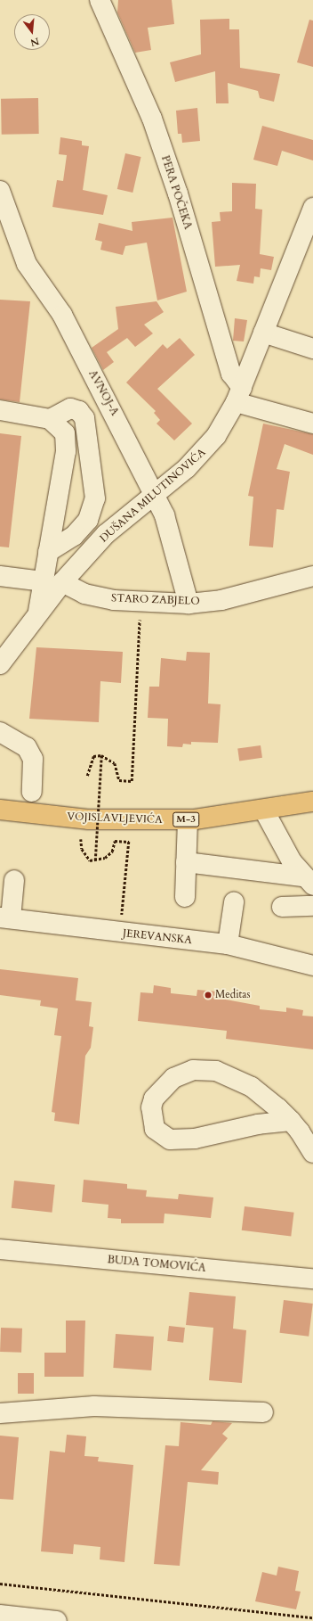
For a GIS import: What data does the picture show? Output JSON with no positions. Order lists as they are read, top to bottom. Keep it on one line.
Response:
{"streets":{"main road":["VOJISLAVLJEVIĆA","M-3"],"street":["PERA POČEKA","AVNOJ-A","DUŠANA MILUTINOVIĆA","STARO ZABJELO","JEREVANSKA","BUDA TOMOVIĆA"]},"crossings":[["PERA POČEKA","DUŠANA MILUTINOVIĆA"],["AVNOJ-A","DUŠANA MILUTINOVIĆA"],["AVNOJ-A","STARO ZABJELO"],["DUŠANA MILUTINOVIĆA","STARO ZABJELO"]],"places":["Meditas"],"north":"bottom"}
